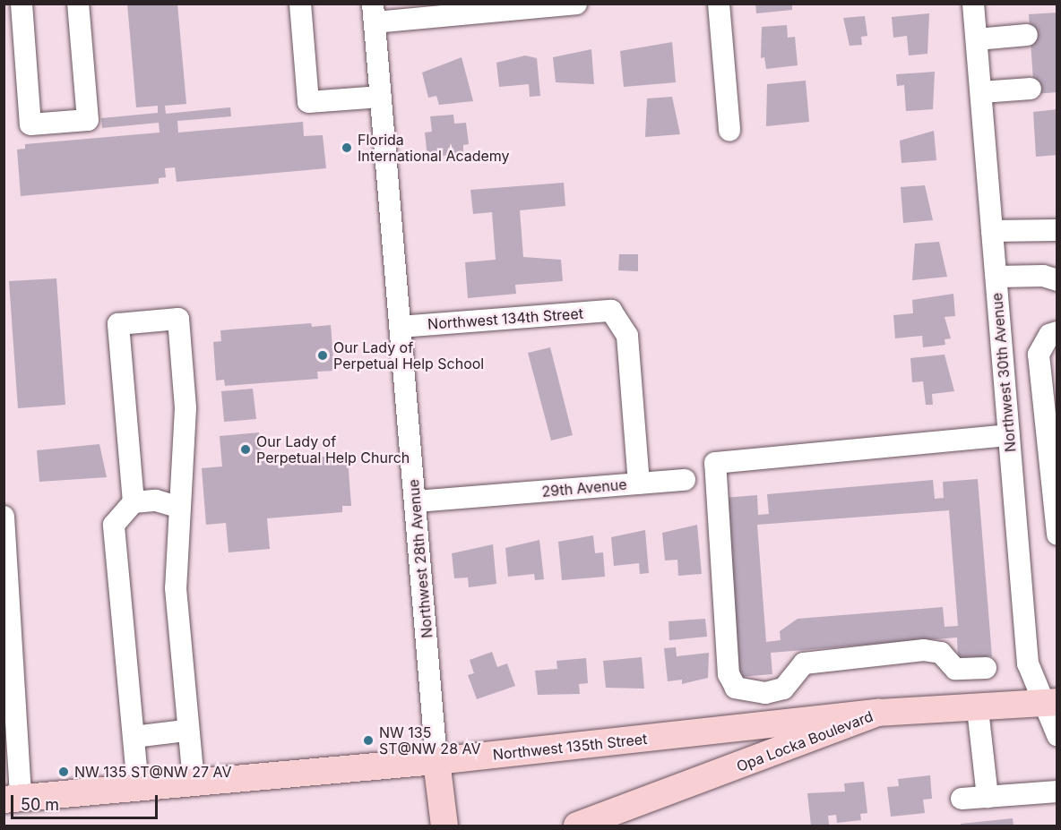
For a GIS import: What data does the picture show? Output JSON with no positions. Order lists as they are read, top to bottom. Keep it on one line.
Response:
{"streets":{"main road":["Opa Locka Boulevard","Northwest 135th Street"],"street":["Northwest 134th Street","Northwest 30th Avenue","29th Avenue","Northwest 28th Avenue"]},"crossings":[["Northwest 134th Street","29th Avenue"],["Northwest 134th Street","Northwest 28th Avenue"],["Northwest 30th Avenue","Opa Locka Boulevard"],["29th Avenue","Northwest 28th Avenue"],["Northwest 28th Avenue","Northwest 135th Street"],["Opa Locka Boulevard","Northwest 135th Street"]],"places":["Florida International Academy","Our Lady of Perpetual Help School","Our Lady of Perpetual Help Church","NW 135 ST@NW 28 AV","NW 135 ST@NW 27 AV"],"scale_bar":"50 m"}
